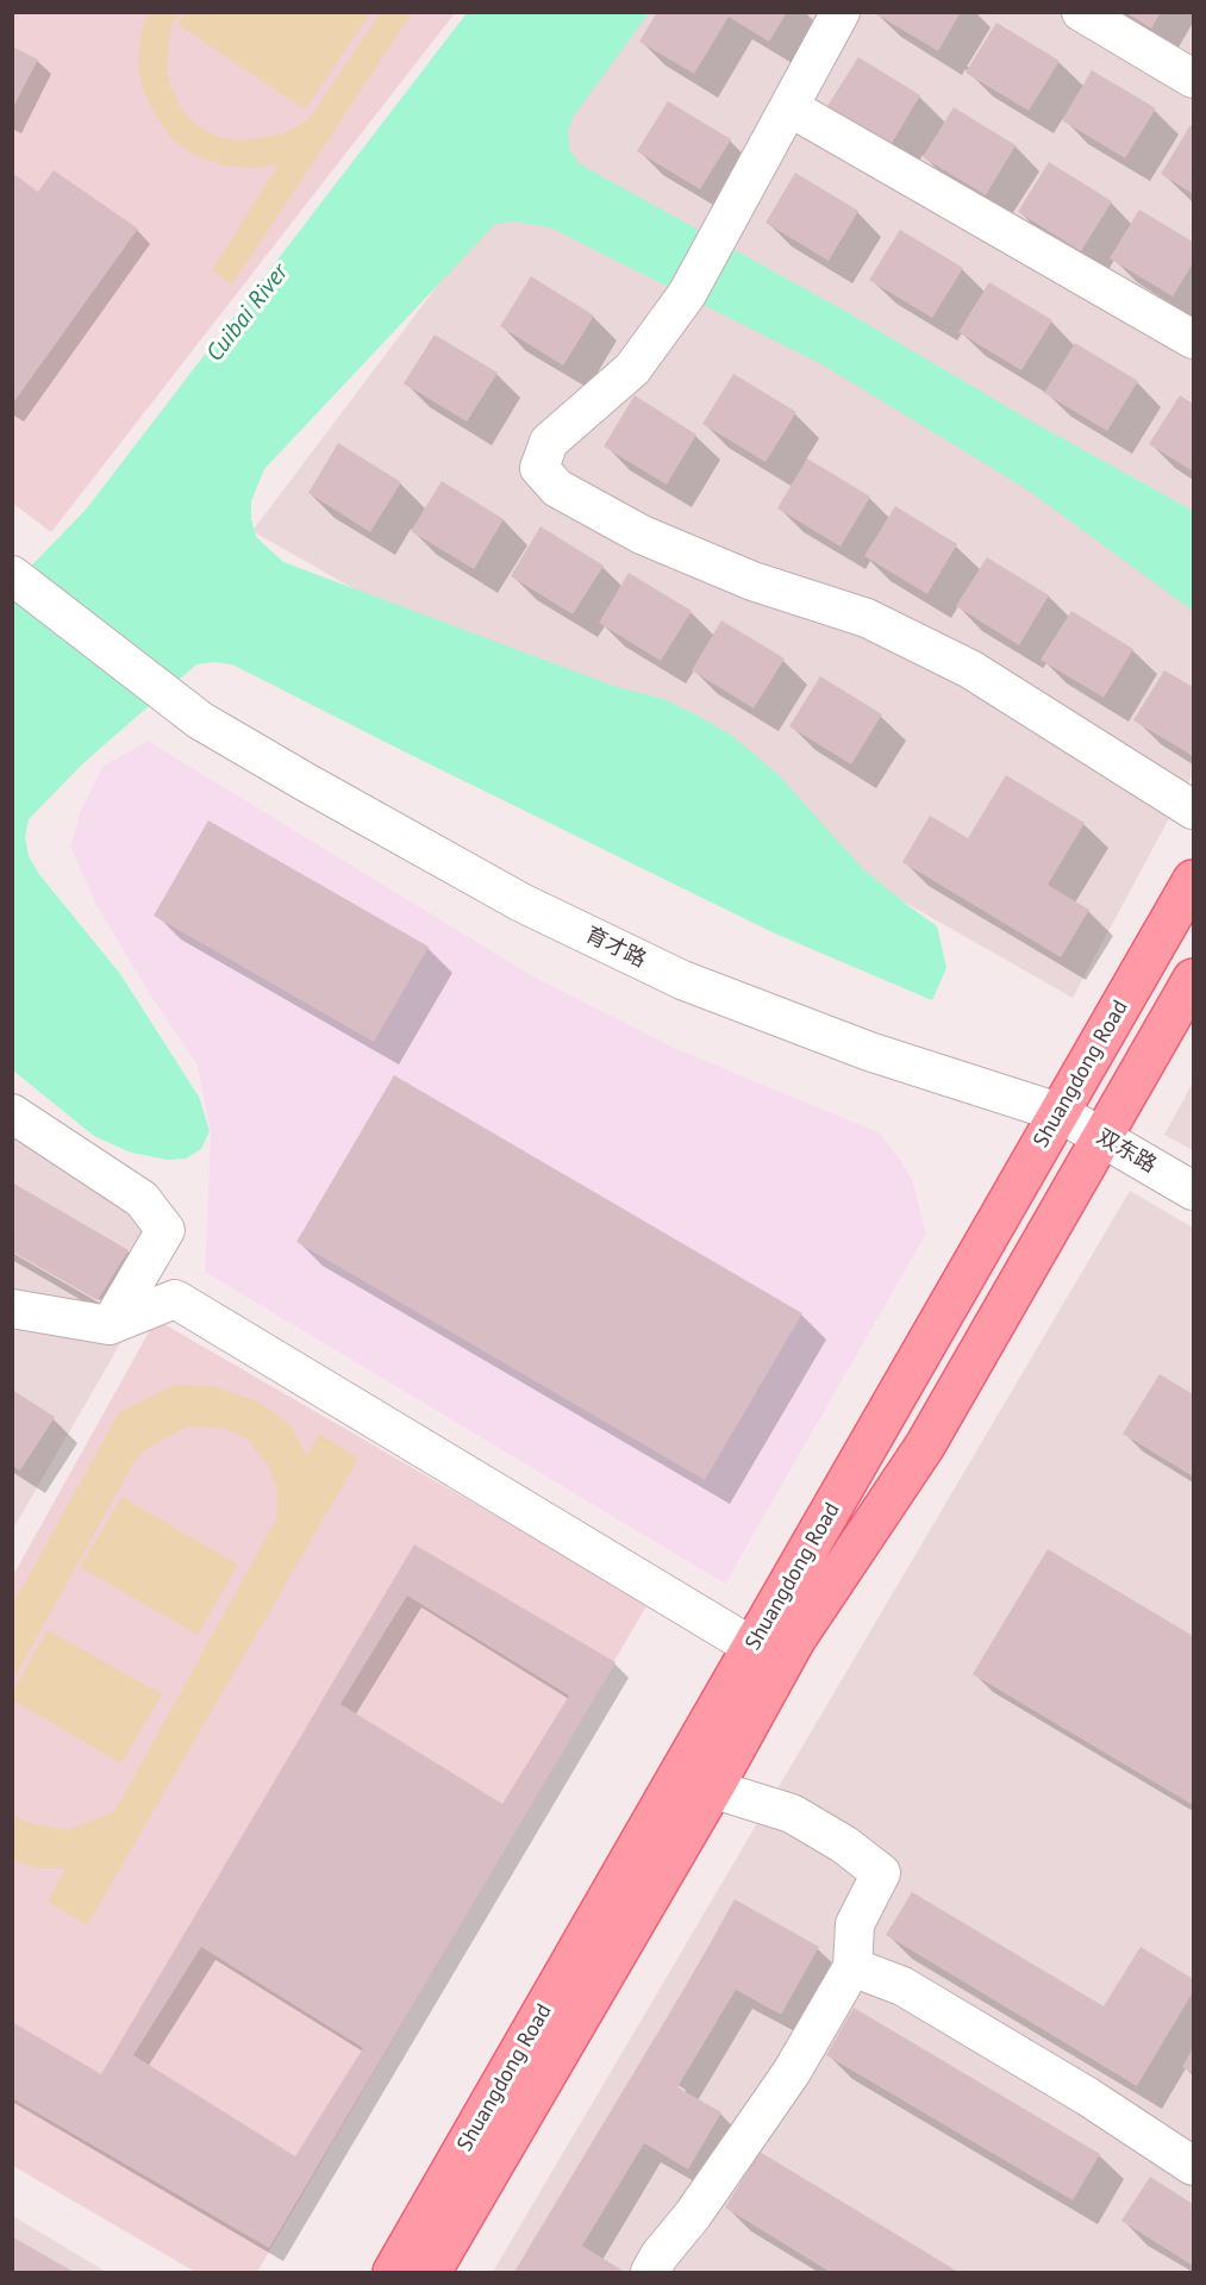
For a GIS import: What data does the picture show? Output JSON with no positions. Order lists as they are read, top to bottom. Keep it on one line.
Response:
{"streets":{"main road":["Shuangdong Road"],"street":["育才路","双东路"]},"crossings":[["育才路","Shuangdong Road"],["育才路","双东路"],["Shuangdong Road","双东路"]],"water":["Cuibai River"]}
